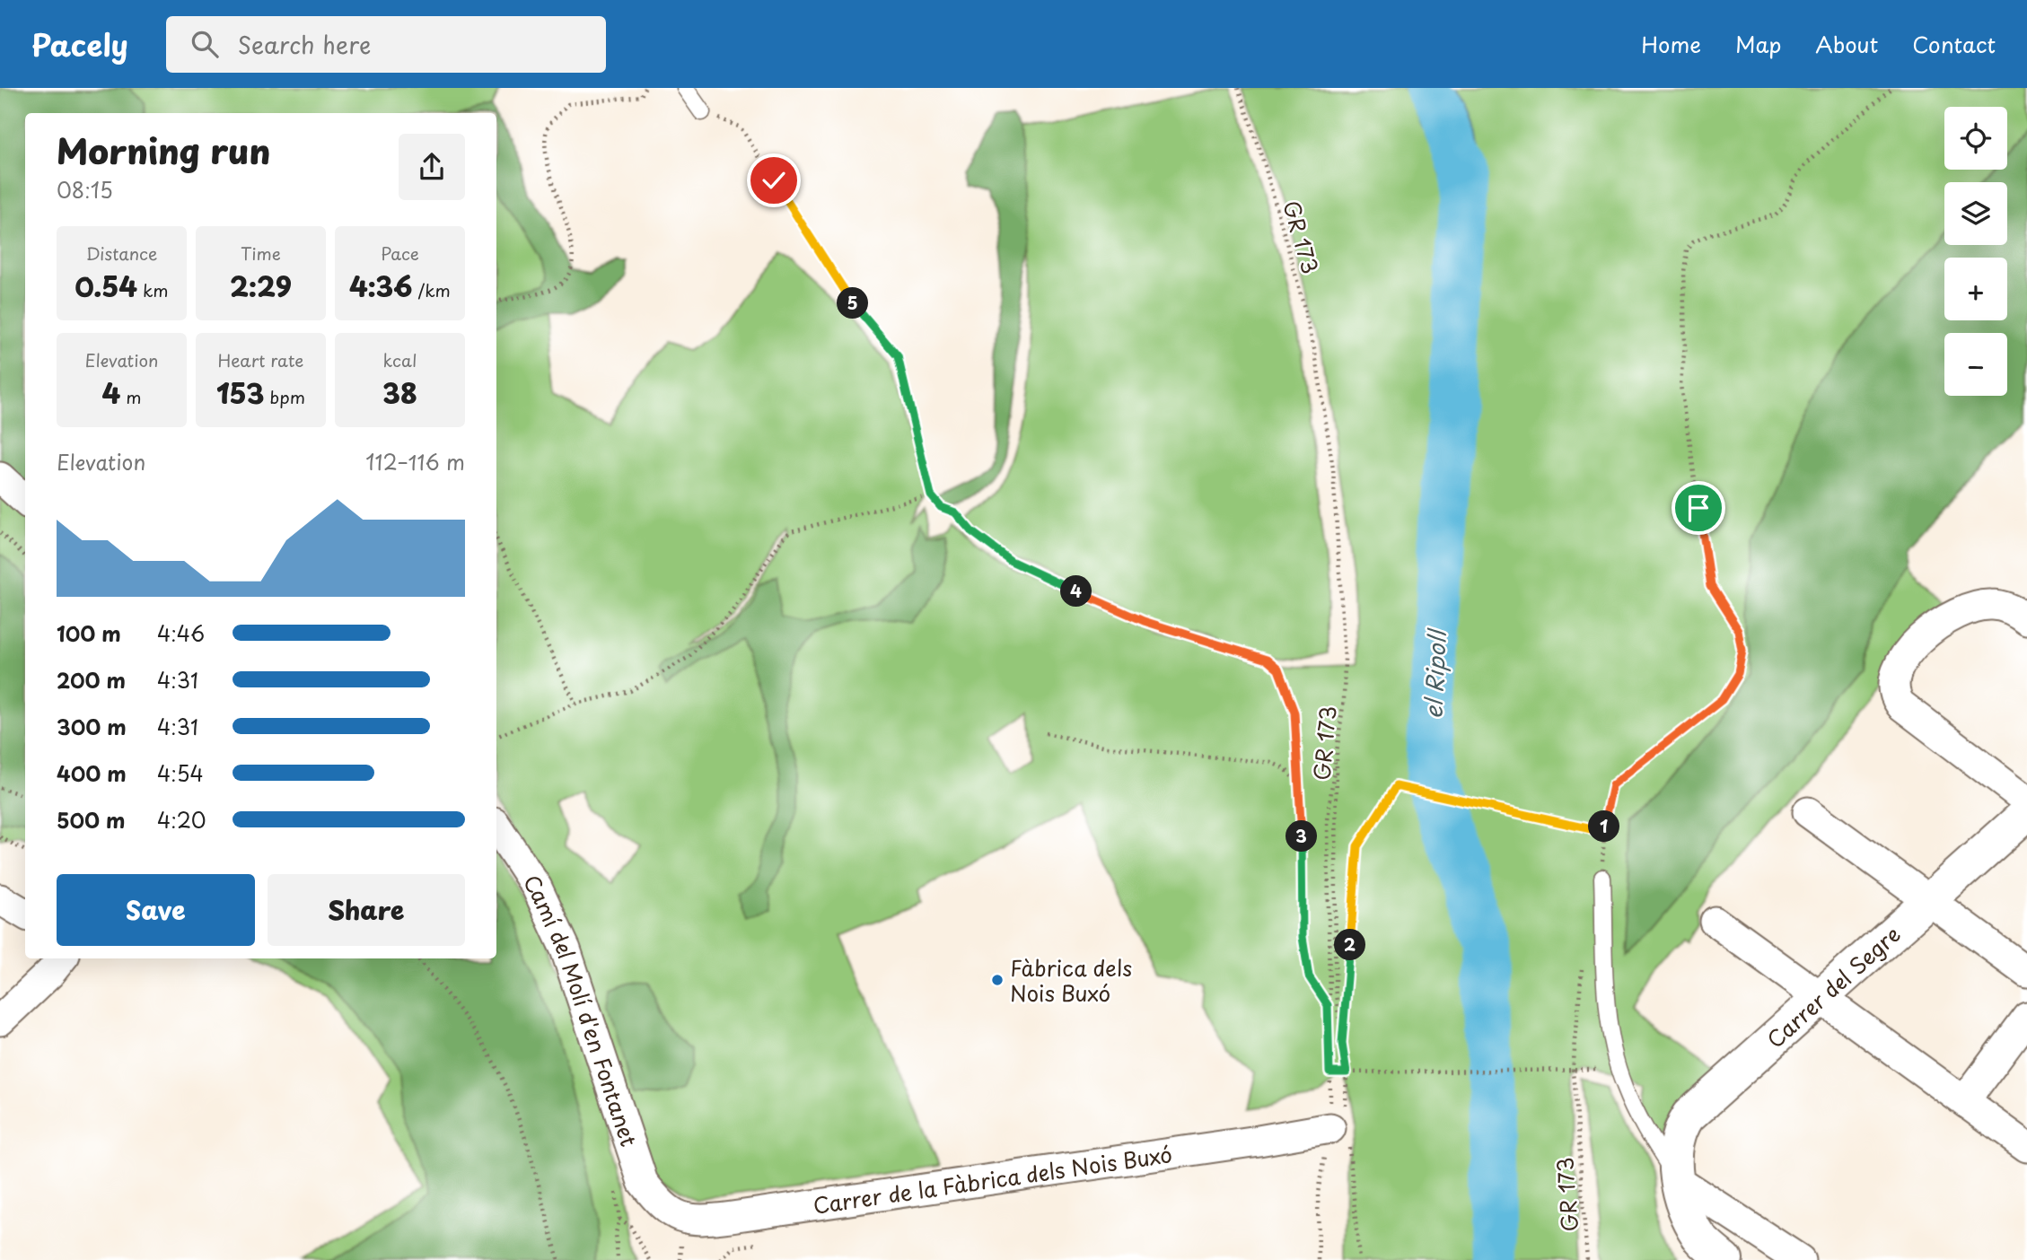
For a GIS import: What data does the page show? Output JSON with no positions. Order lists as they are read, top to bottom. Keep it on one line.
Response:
{"streets":{"street":["Carrer del Segre","Camí del Molí d'en Fontanet","Carrer de la Fàbrica dels Nois Buxó"],"path":["GR 173"]},"crossings":[["Camí del Molí d'en Fontanet","Carrer de la Fàbrica dels Nois Buxó"]],"water":["el Ripoll"],"places":["Fàbrica dels Nois Buxó"],"page":{"header":"Pacely","search":"Search here","nav":["Home","Map","About","Contact"],"map_buttons":["+","−"],"heading":["Morning run","08:15"],"stats":[["Distance","0.54 km"],["Time","2:29"],["Pace","4:36 /km"],["Elevation","4 m"],["Heart rate","153 bpm"],["kcal","38"]],"pins":["5","4","1","3","2"],"chart":["Elevation","112–116 m"],"list":[{"name":"100 m","note":"4:46"},{"name":"200 m","note":"4:31"},{"name":"300 m","note":"4:31"},{"name":"400 m","note":"4:54"},{"name":"500 m","note":"4:20"}],"buttons":["Save","Share"]}}
